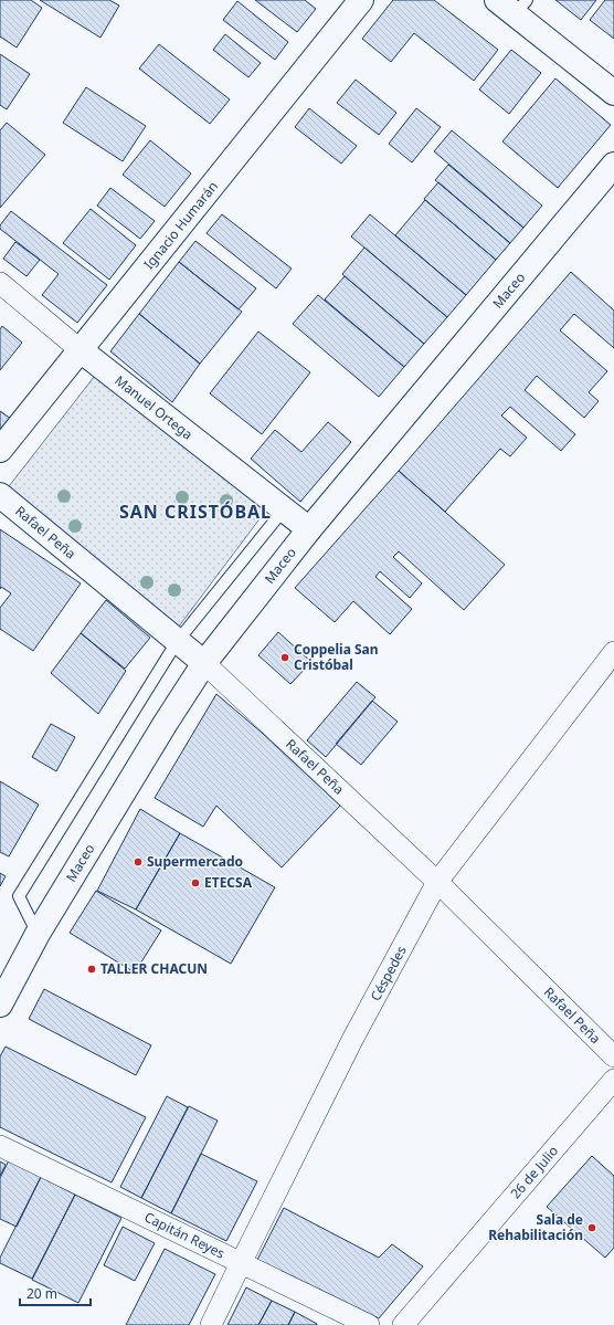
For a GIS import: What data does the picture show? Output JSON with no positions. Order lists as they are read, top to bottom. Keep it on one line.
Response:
{"streets":{"street":["Ignacio Humarán","Maceo","Manuel Ortega","Rafael Peña","Céspedes","26 de Julio","Capitán Reyes"]},"crossings":[["Ignacio Humarán","Manuel Ortega"],["Maceo","Manuel Ortega"],["Maceo","Rafael Peña"],["Rafael Peña","Céspedes"],["Céspedes","Capitán Reyes"]],"districts":["SAN CRISTÓBAL"],"places":["Coppelia San Cristóbal","Supermercado","ETECSA","TALLER CHACUN","Sala de Rehabilitación"],"scale_bar":"20 m"}
